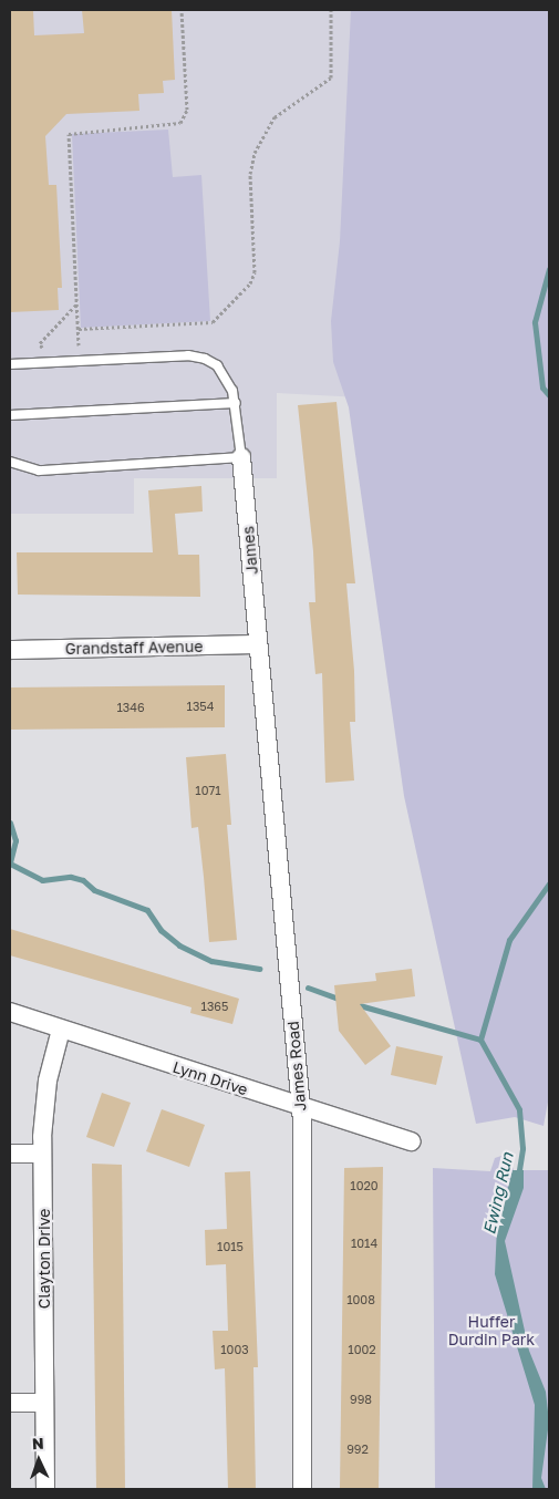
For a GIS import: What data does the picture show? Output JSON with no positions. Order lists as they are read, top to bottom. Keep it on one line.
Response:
{"streets":{"street":["James","Grandstaff Avenue","James Road","Lynn Drive","Clayton Drive"]},"crossings":[["James","Grandstaff Avenue"],["James","James Road"],["Grandstaff Avenue","James Road"],["James Road","Lynn Drive"],["Lynn Drive","Clayton Drive"]],"water":["Ewing Run"],"parks":["Huffer Durdin Park"],"house_numbers":["1354","1346","1071","1365","1020","1014","1015","1008","1003","1002","998","992"],"north":"top"}
